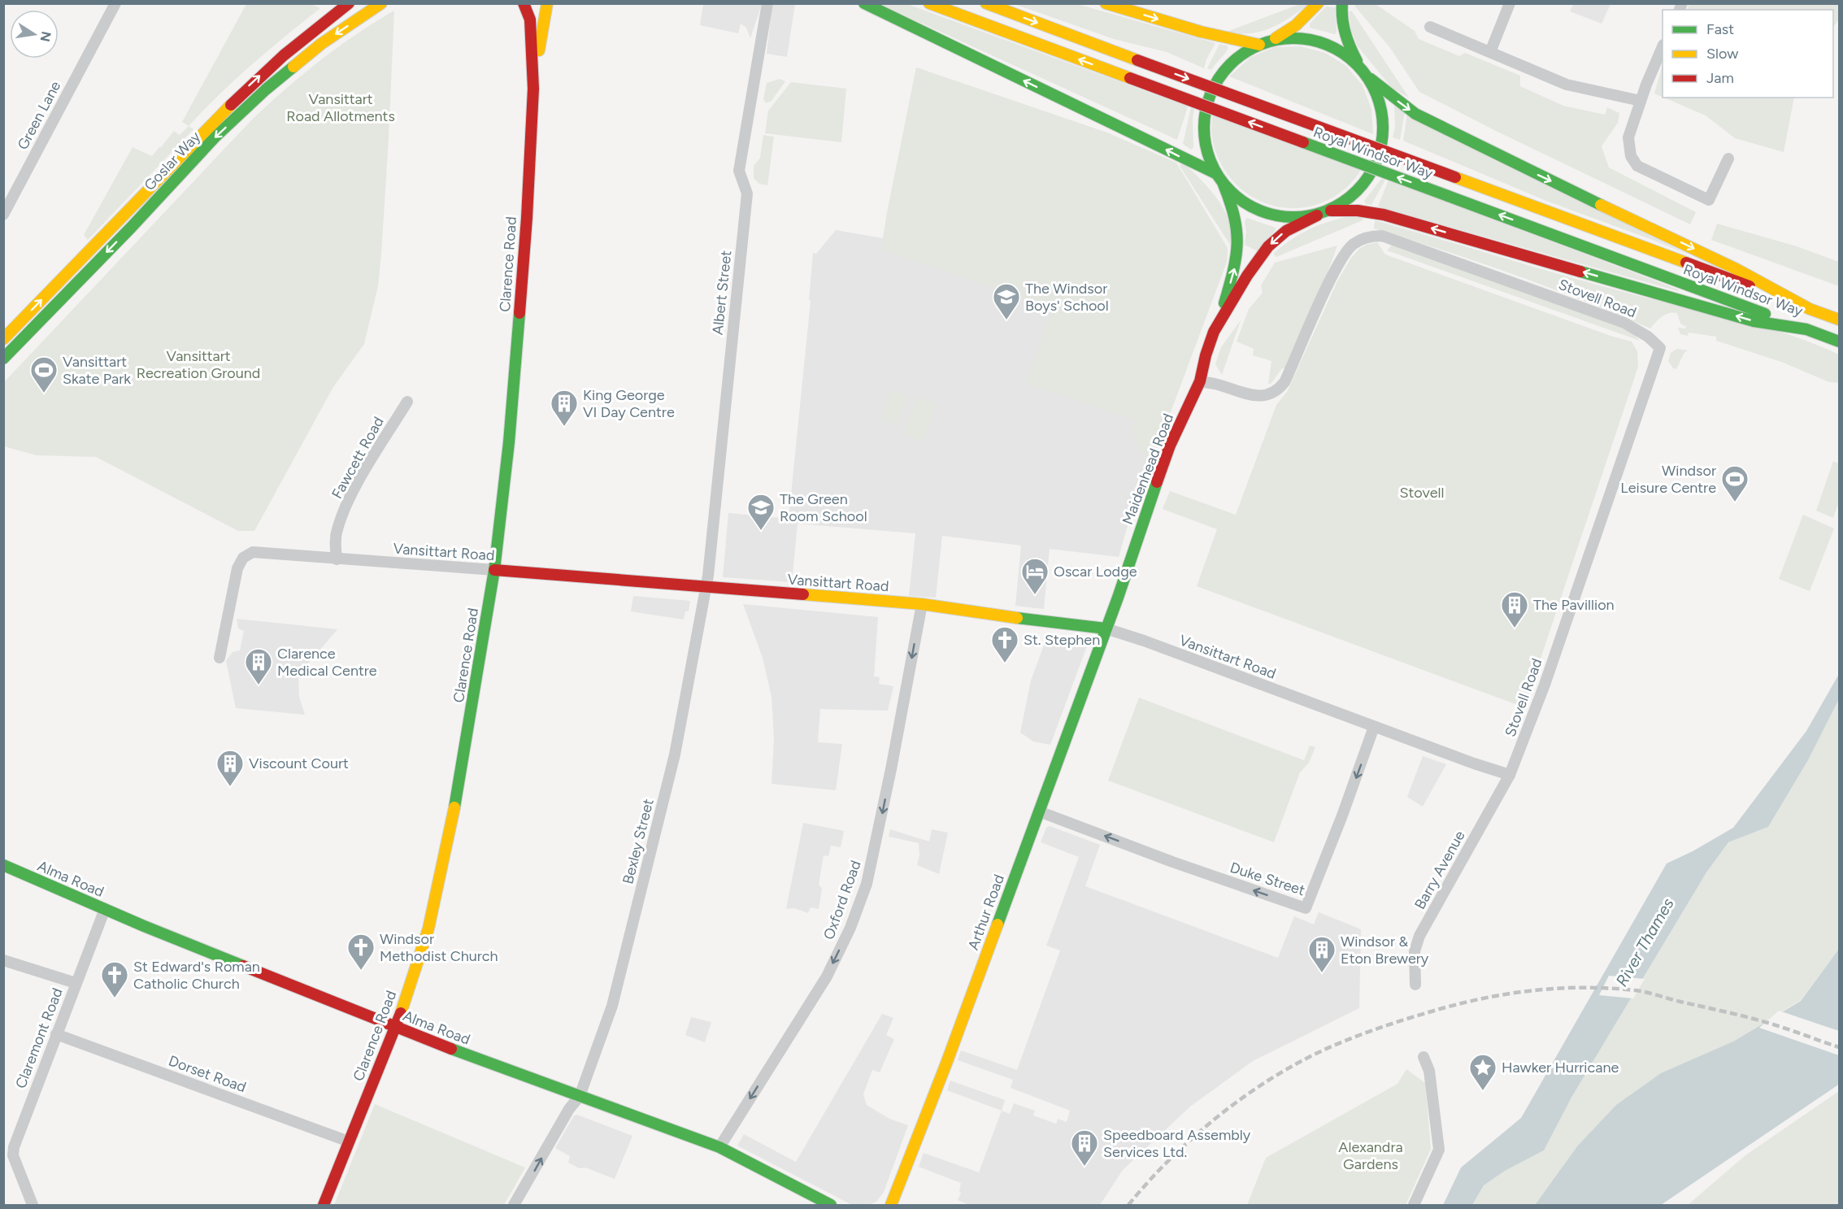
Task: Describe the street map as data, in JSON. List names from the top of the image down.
{
  "streets": {
    "main road": [
      "Royal Windsor Way",
      "Goslar Way",
      "Clarence Road",
      "Maidenhead Road",
      "Vansittart Road",
      "Alma Road",
      "Arthur Road"
    ],
    "street": [
      "Green Lane",
      "Albert Street",
      "Stovell Road",
      "Fawcett Road",
      "Bexley Street",
      "Barry Avenue",
      "Duke Street",
      "Oxford Road",
      "Claremont Road",
      "Dorset Road"
    ]
  },
  "crossings": [
    ["Clarence Road", "Vansittart Road"],
    ["Clarence Road", "Alma Road"],
    ["Clarence Road", "Dorset Road"],
    ["Albert Street", "Vansittart Road"],
    ["Albert Street", "Bexley Street"],
    ["Stovell Road", "Maidenhead Road"],
    ["Stovell Road", "Vansittart Road"],
    ["Stovell Road", "Barry Avenue"],
    ["Fawcett Road", "Vansittart Road"],
    ["Maidenhead Road", "Vansittart Road"],
    ["Maidenhead Road", "Arthur Road"],
    ["Vansittart Road", "Bexley Street"],
    ["Vansittart Road", "Barry Avenue"],
    ["Vansittart Road", "Duke Street"],
    ["Vansittart Road", "Oxford Road"],
    ["Vansittart Road", "Arthur Road"],
    ["Bexley Street", "Alma Road"],
    ["Alma Road", "Oxford Road"],
    ["Alma Road", "Claremont Road"],
    ["Duke Street", "Arthur Road"],
    ["Claremont Road", "Dorset Road"]
  ],
  "one_way": ["Oxford Road"],
  "water": ["River Thames"],
  "parks": [
    "Vansittart Road Allotments",
    "Vansittart Recreation Ground",
    "Stovell",
    "Alexandra Gardens"
  ],
  "places": {
    "school or university": ["The Windsor Boys' School", "The Green Room School"],
    "sports": ["Vansittart Skate Park", "Windsor Leisure Centre"],
    "building": [
      "King George VI Day Centre",
      "The Pavillion",
      "Clarence Medical Centre",
      "Viscount Court",
      "Windsor & Eton Brewery",
      "Speedboard Assembly Services Ltd."
    ],
    "hotel": ["Oscar Lodge"],
    "church": ["St. Stephen", "Windsor Methodist Church", "St Edward's Roman Catholic Church"],
    "place": ["Hawker Hurricane"]
  },
  "legend": ["Fast", "Slow", "Jam"],
  "north": "right"
}
